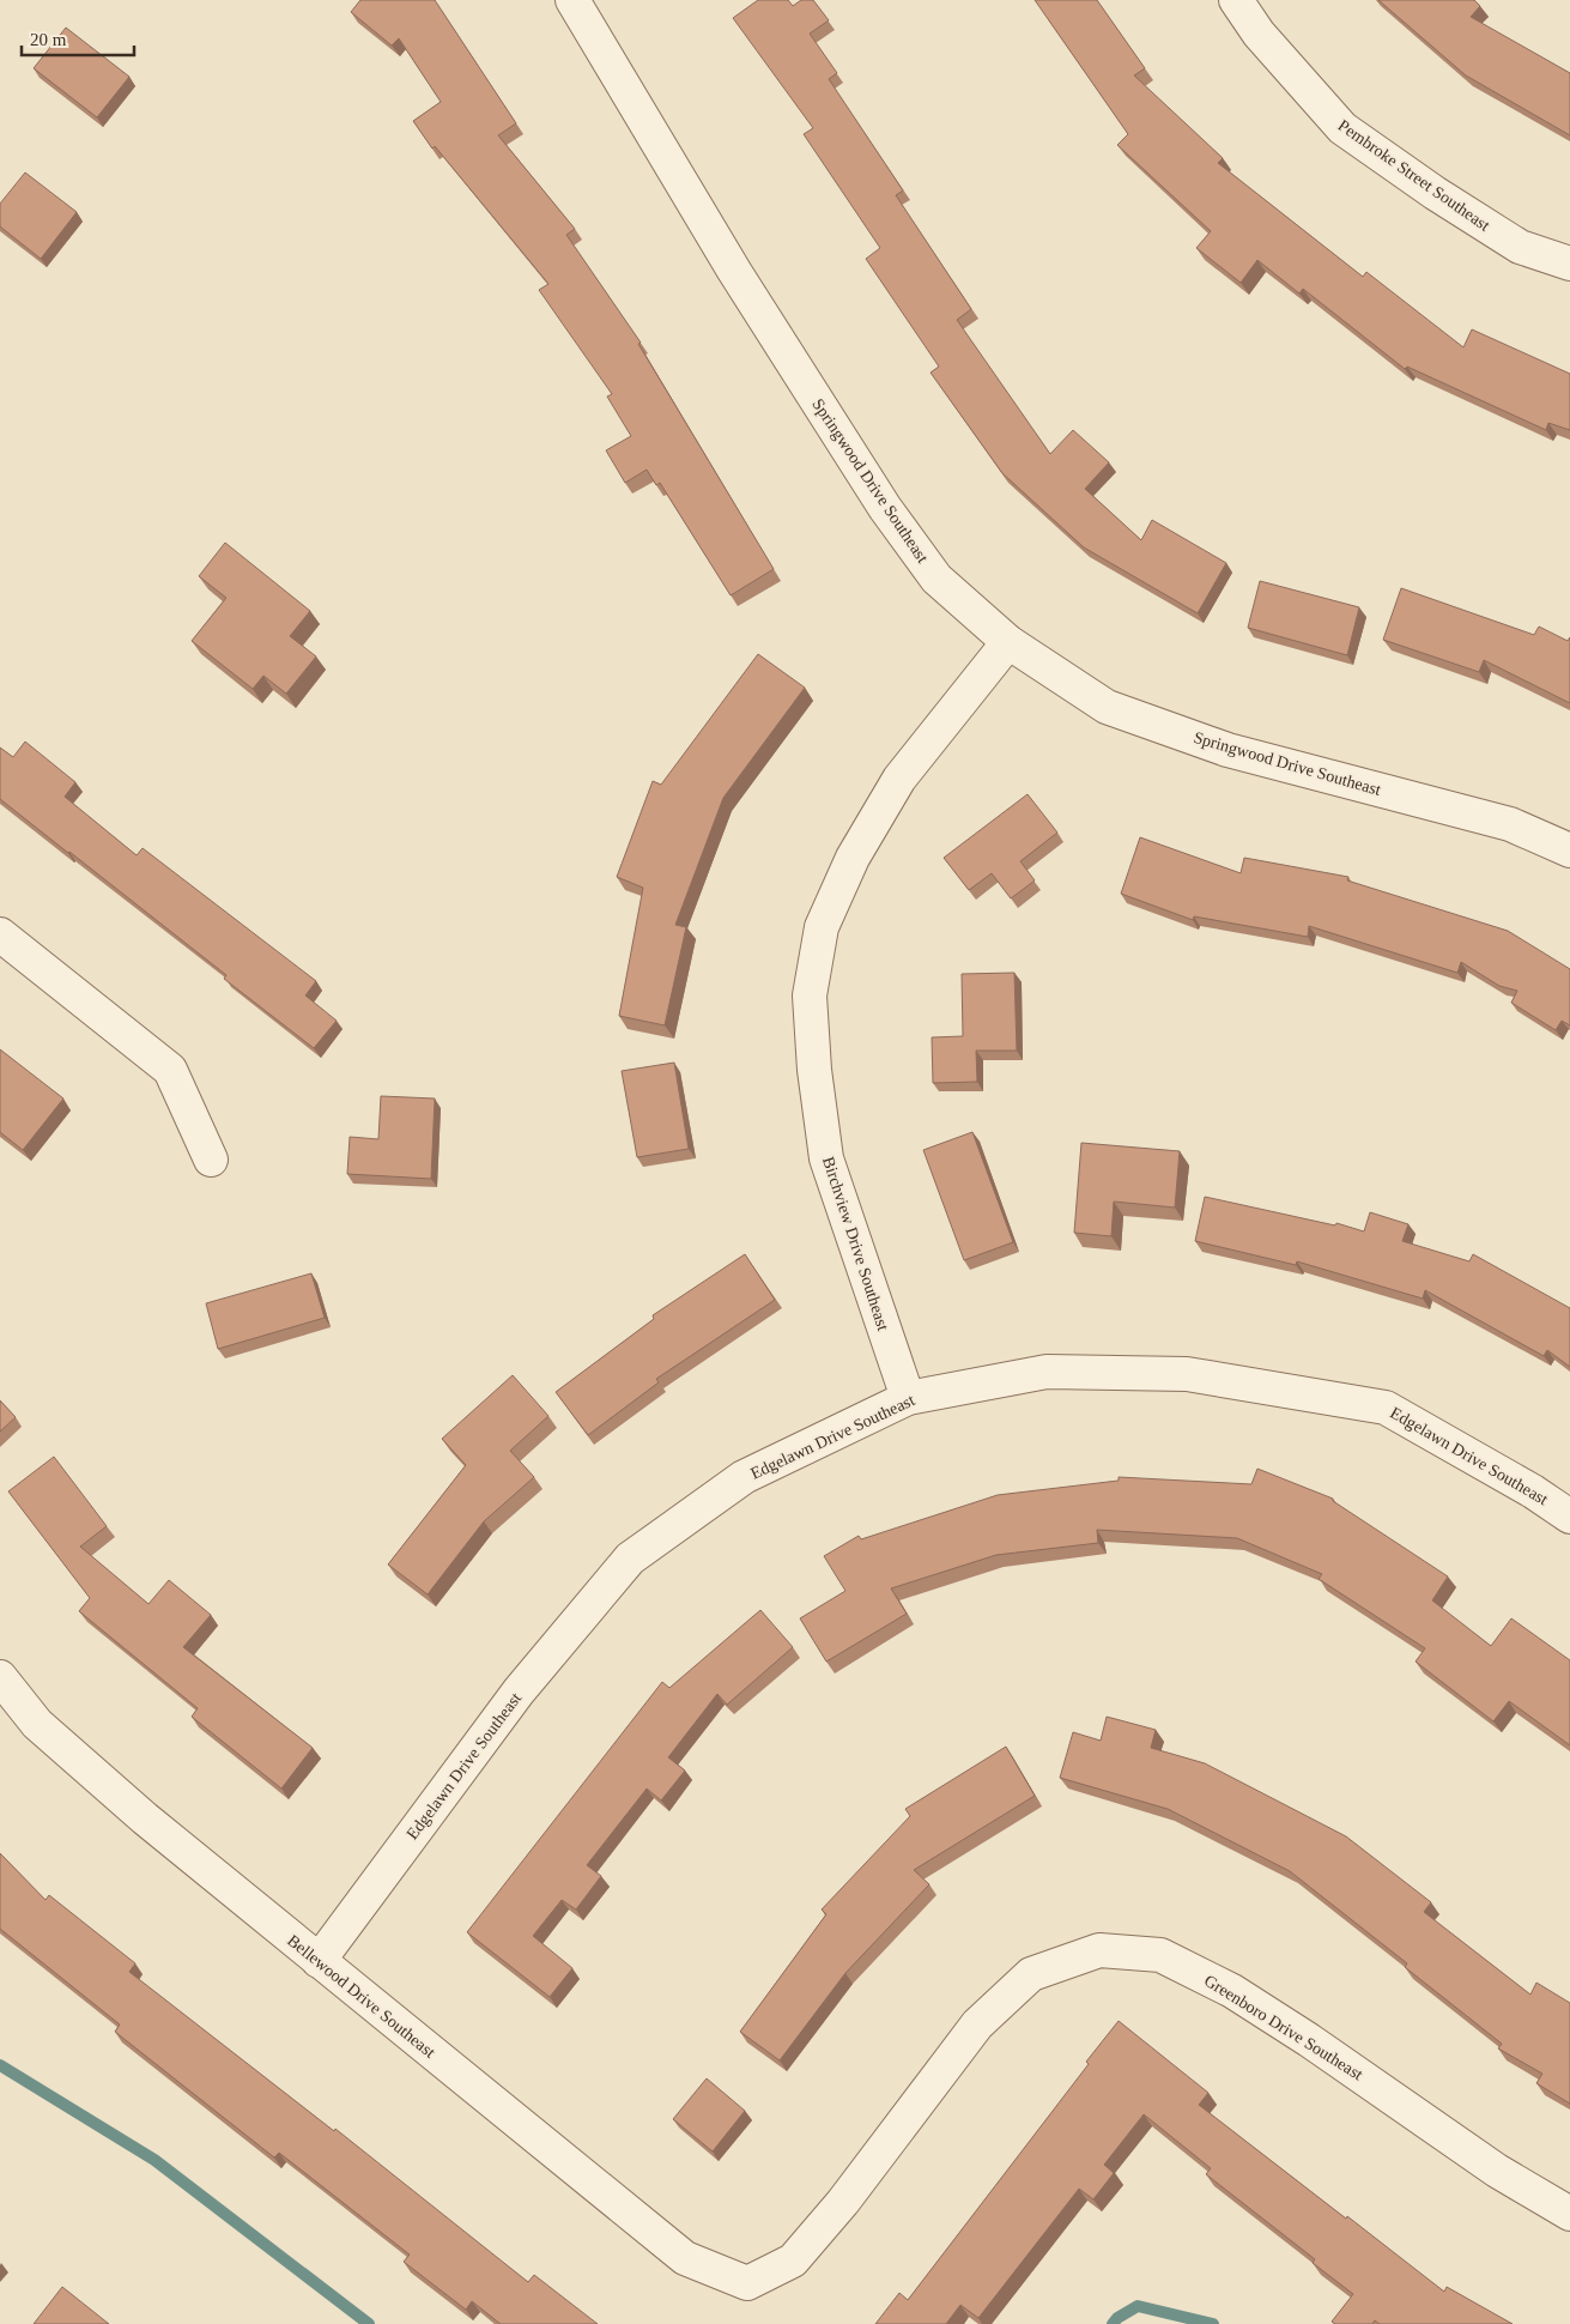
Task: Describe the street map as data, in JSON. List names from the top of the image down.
{
  "streets": {
    "street": [
      "Pembroke Street Southeast",
      "Springwood Drive Southeast",
      "Birchview Drive Southeast",
      "Edgelawn Drive Southeast",
      "Bellewood Drive Southeast",
      "Greenboro Drive Southeast"
    ]
  },
  "crossings": [
    ["Springwood Drive Southeast", "Birchview Drive Southeast"],
    ["Birchview Drive Southeast", "Edgelawn Drive Southeast"],
    ["Edgelawn Drive Southeast", "Bellewood Drive Southeast"],
    ["Bellewood Drive Southeast", "Greenboro Drive Southeast"]
  ],
  "scale_bar": "20 m"
}
